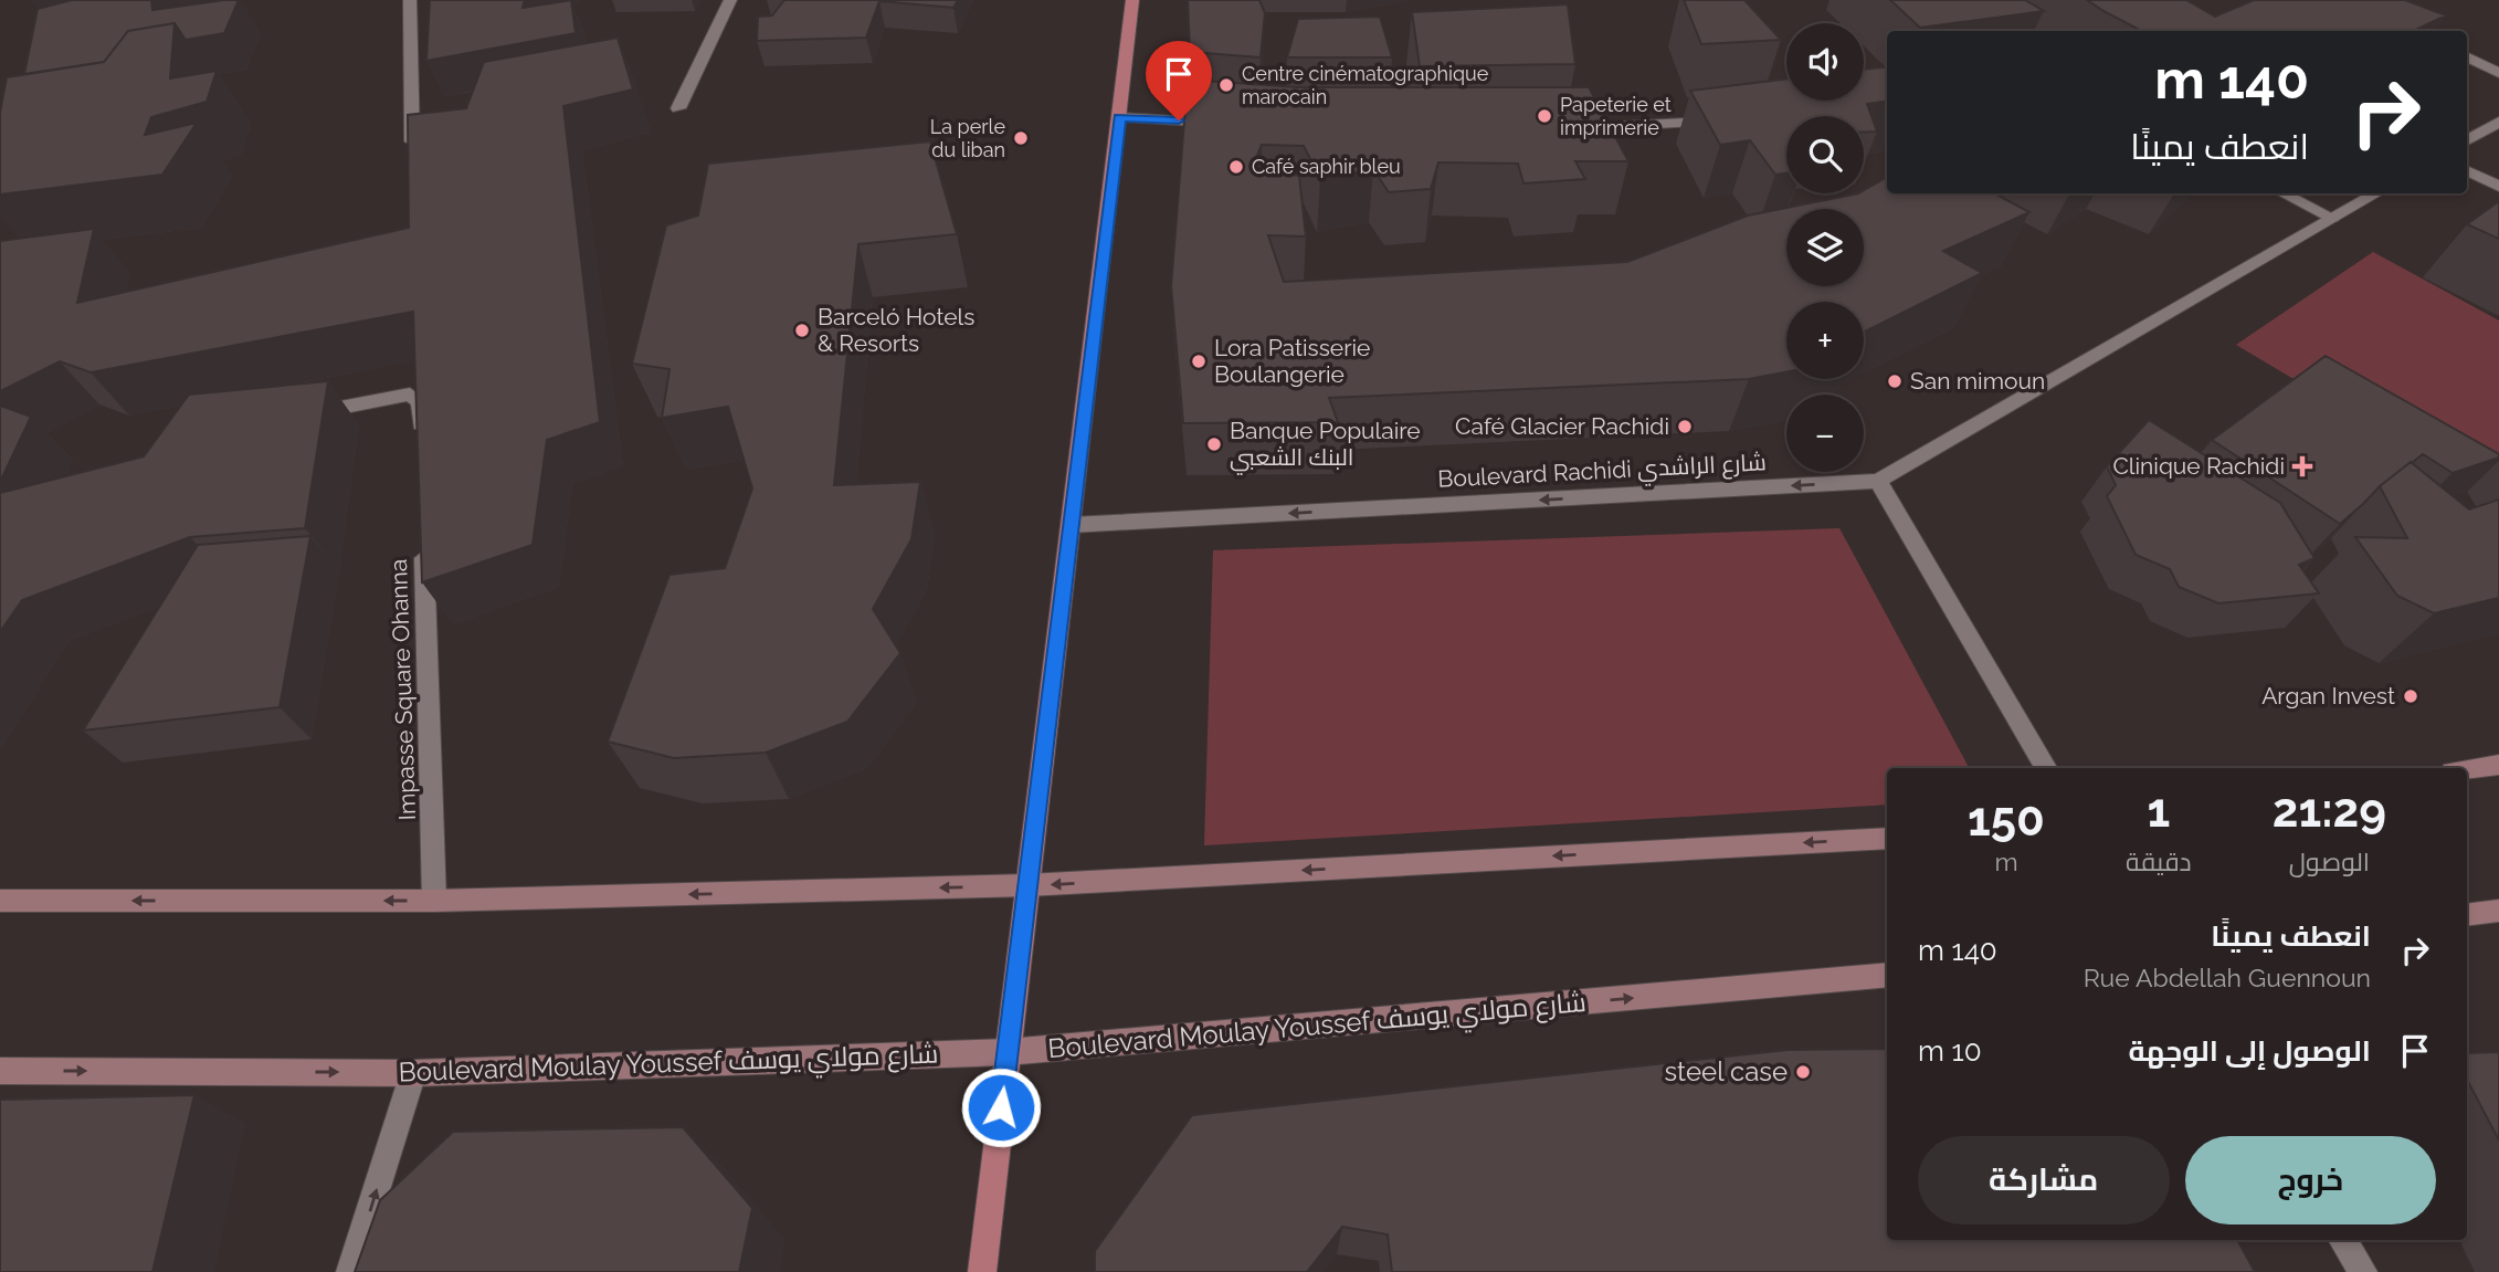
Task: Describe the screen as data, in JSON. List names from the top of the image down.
{
  "streets": {
    "main road": ["Boulevard Moulay Youssef شارع مولاي يوسف"],
    "street": ["Boulevard Rachidi شارع الراشدي", "Impasse Square Ohanna"]
  },
  "one_way": ["Boulevard Rachidi شارع الراشدي"],
  "places": {
    "other": [
      "Centre cinématographique marocain",
      "Papeterie et imprimerie",
      "La perle du liban",
      "Café saphir bleu",
      "Barceló Hotels & Resorts",
      "Lora Patisserie Boulangerie",
      "San mimoun",
      "Café Glacier Rachidi",
      "Banque Populaire البنك الشعبي",
      "Argan Invest",
      "steel case"
    ],
    "health": ["Clinique Rachidi"]
  },
  "page": {
    "map_buttons": ["+", "−"],
    "turn": ["140 m", "انعطف يمينًا"],
    "eta": [
      "21:29",
      "الوصول",
      "1",
      "دقيقة",
      "150",
      "m"
    ],
    "list": [
      {
        "name": "انعطف يمينًا",
        "note": "Rue Abdellah Guennoun",
        "value": "140 m"
      },
      {
        "name": "الوصول إلى الوجهة",
        "value": "10 m"
      }
    ],
    "buttons": ["خروج", "مشاركة"]
  }
}
